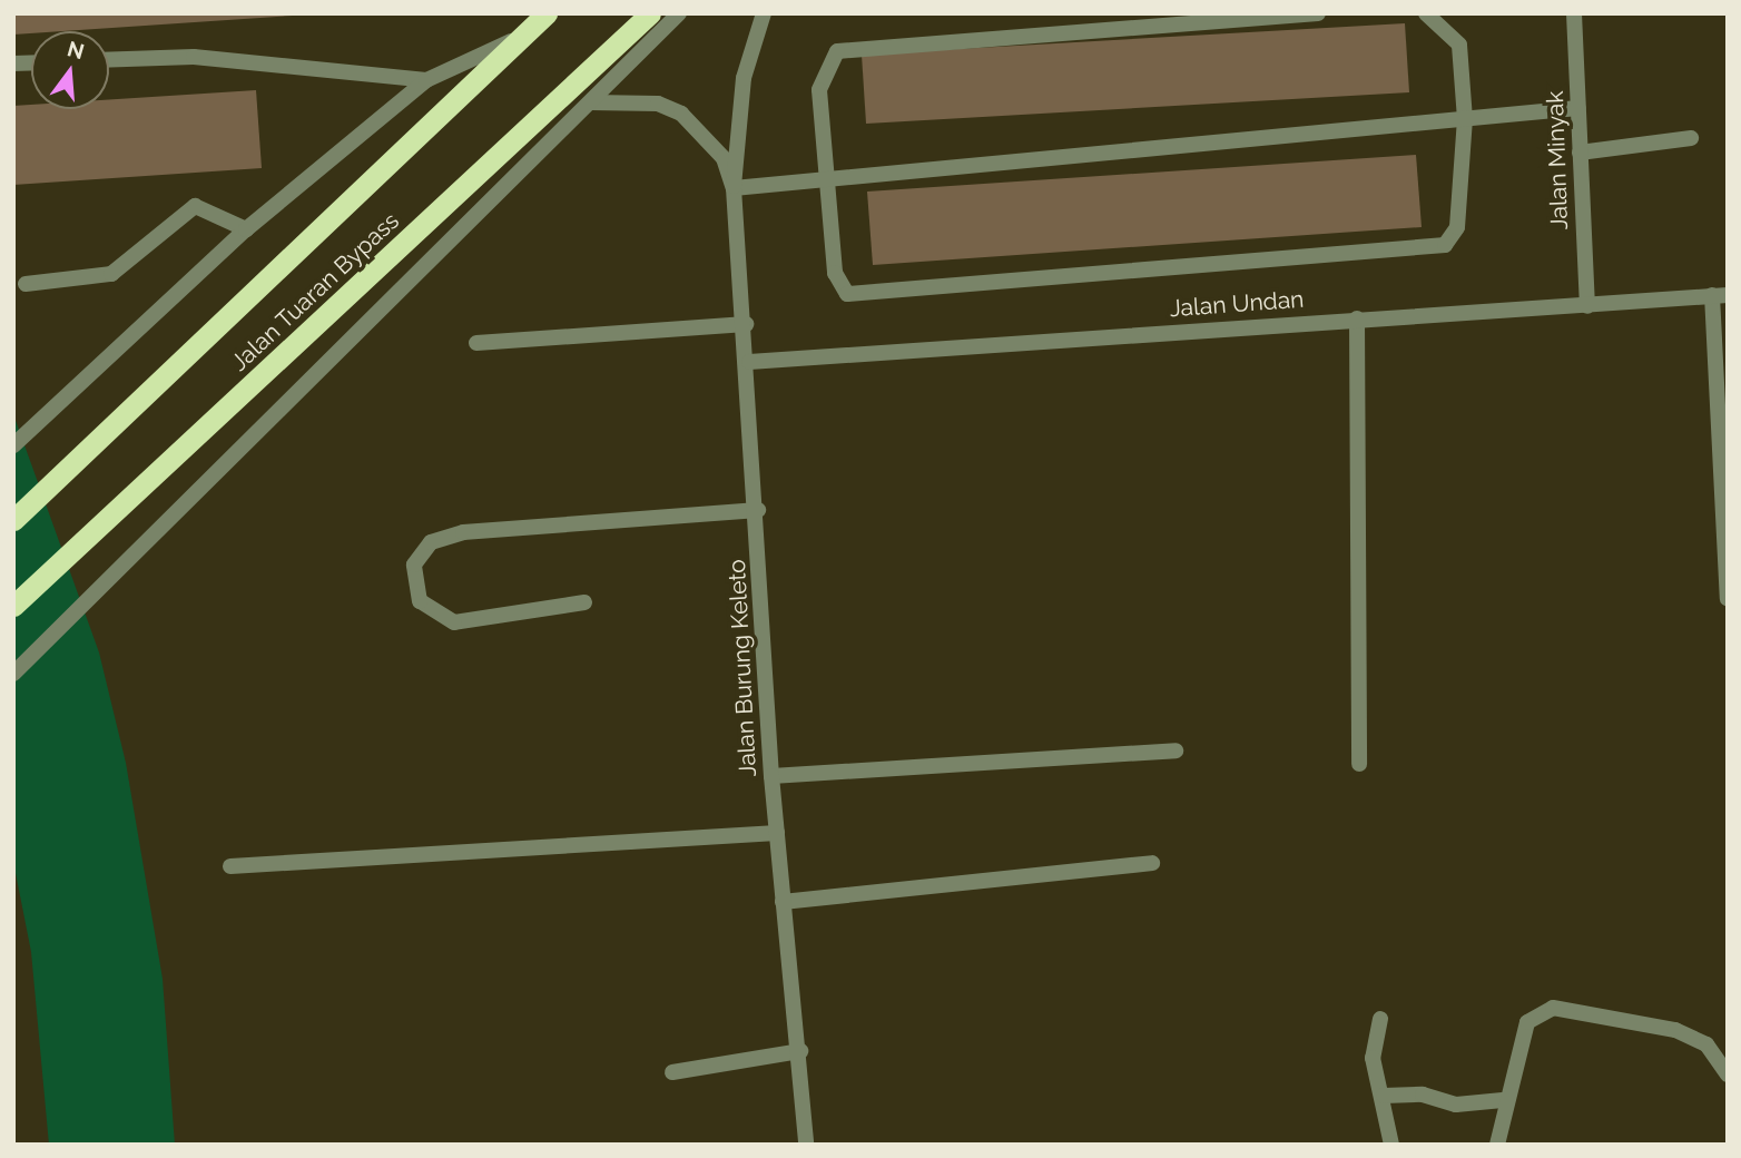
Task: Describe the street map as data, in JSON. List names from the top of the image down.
{
  "streets": {
    "highway": ["Jalan Tuaran Bypass"],
    "street": ["Jalan Minyak", "Jalan Undan", "Jalan Burung Keleto"]
  },
  "crossings": [
    ["Jalan Minyak", "Jalan Undan"],
    ["Jalan Undan", "Jalan Burung Keleto"]
  ],
  "north": "top"
}
